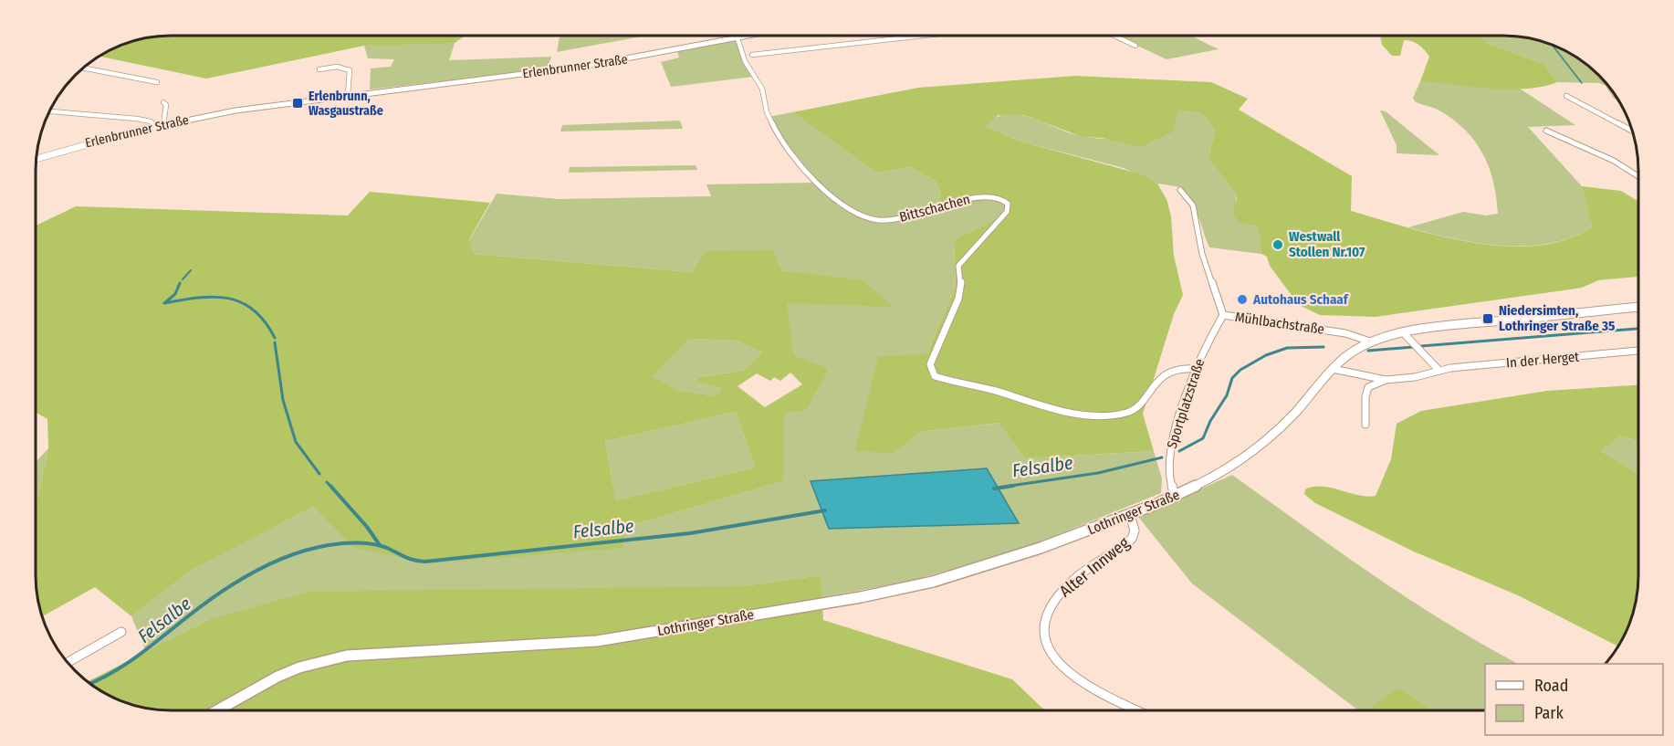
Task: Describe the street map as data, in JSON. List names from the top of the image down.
{
  "streets": {
    "main road": ["Erlenbrunner Straße", "Lothringer Straße"],
    "street": [
      "Bittschachen",
      "Mühlbachstraße",
      "In der Herget",
      "Sportplatzstraße",
      "Alter Innweg"
    ]
  },
  "crossings": [
    ["Erlenbrunner Straße", "Bittschachen"],
    ["Bittschachen", "Sportplatzstraße"],
    ["Mühlbachstraße", "Sportplatzstraße"],
    ["Mühlbachstraße", "Lothringer Straße"],
    ["In der Herget", "Lothringer Straße"],
    ["Sportplatzstraße", "Lothringer Straße"],
    ["Lothringer Straße", "Alter Innweg"]
  ],
  "water": ["Felsalbe"],
  "places": {
    "transit": ["Erlenbrunn, Wasgaustraße", "Niedersimten, Lothringer Straße 35"],
    "other": ["Westwall Stollen Nr.107", "Autohaus Schaaf"]
  },
  "legend": ["Road", "Park"]
}
